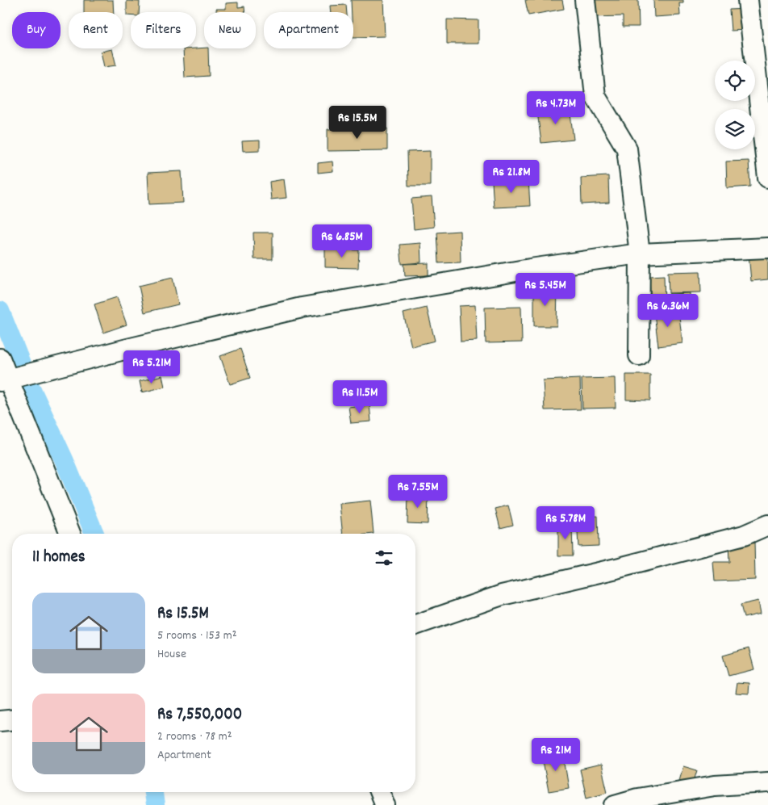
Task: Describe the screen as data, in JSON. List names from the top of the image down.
{
  "page": {
    "chip": [
      "Buy",
      "Rent",
      "Filters",
      "New",
      "Apartment"
    ],
    "price": [
      "Rs 4.73M",
      "Rs 15.5M",
      "Rs 21.8M",
      "Rs 6.85M",
      "Rs 5.45M",
      "Rs 6.36M",
      "Rs 5.21M",
      "Rs 11.5M",
      "Rs 7.55M",
      "Rs 5.78M",
      "Rs 21M"
    ],
    "heading": "11 homes",
    "list": [
      {
        "name": "Rs 15.5M",
        "note": "5 rooms · 153 m² · House"
      },
      {
        "name": "Rs 7,550,000",
        "note": "2 rooms · 78 m² · Apartment"
      }
    ]
  }
}
